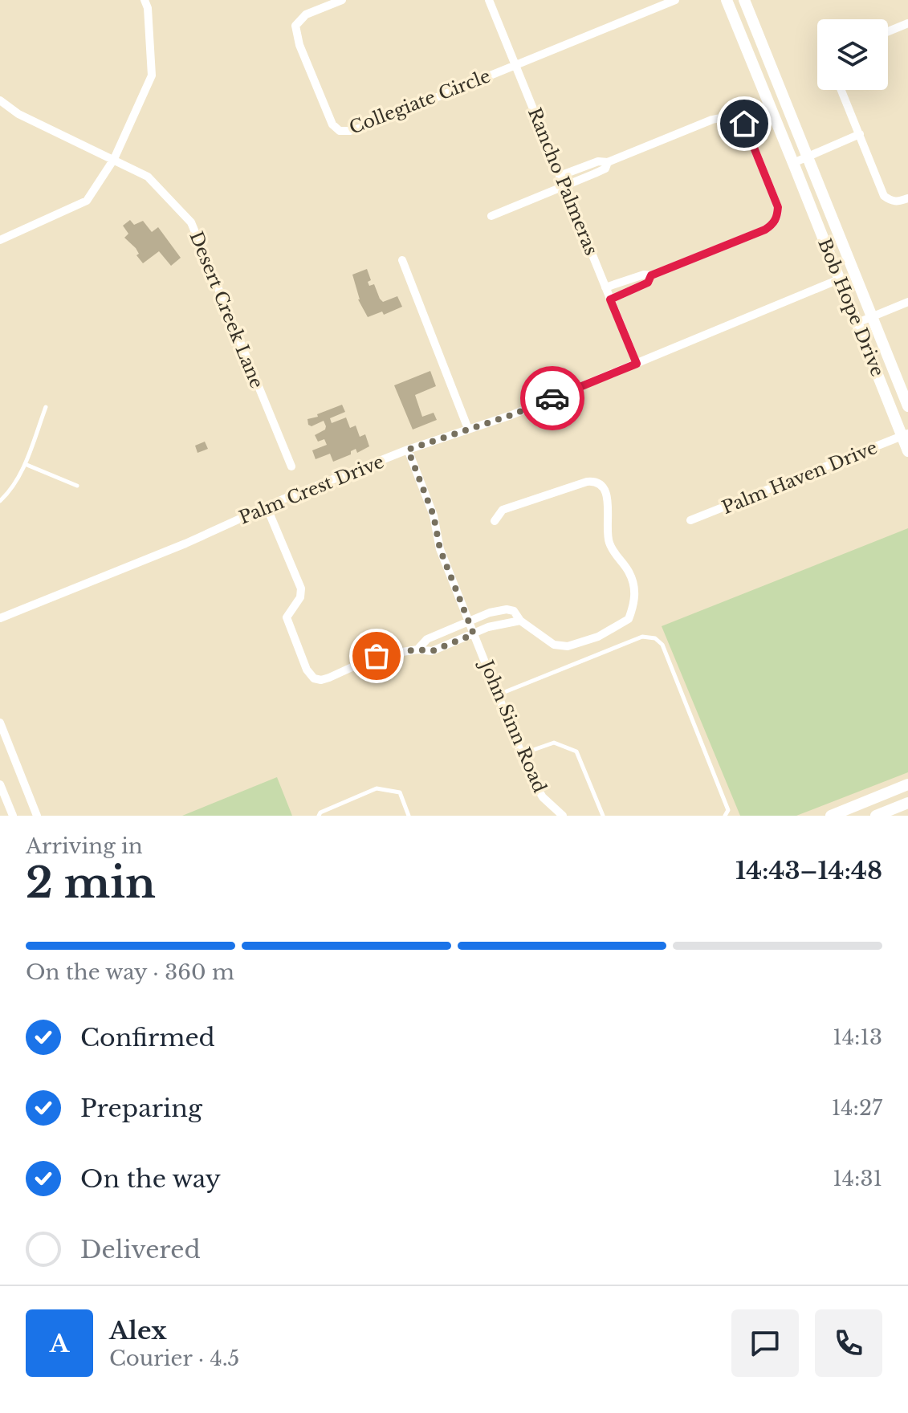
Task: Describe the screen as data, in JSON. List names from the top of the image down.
{
  "streets": {
    "main road": ["Bob Hope Drive"],
    "street": [
      "Collegiate Circle",
      "Rancho Palmeras",
      "Desert Creek Lane",
      "Palm Haven Drive",
      "Palm Crest Drive",
      "John Sinn Road"
    ]
  },
  "crossings": [
    ["Collegiate Circle", "Rancho Palmeras"],
    ["Rancho Palmeras", "Palm Crest Drive"],
    ["Bob Hope Drive", "Palm Haven Drive"],
    ["Bob Hope Drive", "Palm Crest Drive"],
    ["Palm Crest Drive", "John Sinn Road"]
  ],
  "page": {
    "heading": ["2 min", "Arriving in", "14:43–14:48"],
    "panel": ["Alex", "Courier · 4.5"],
    "bar": "On the way · 360 m",
    "list": [
      ["Confirmed", "14:13"],
      ["Preparing", "14:27"],
      ["On the way", "14:31"],
      "Delivered"
    ],
    "round": "A"
  }
}
